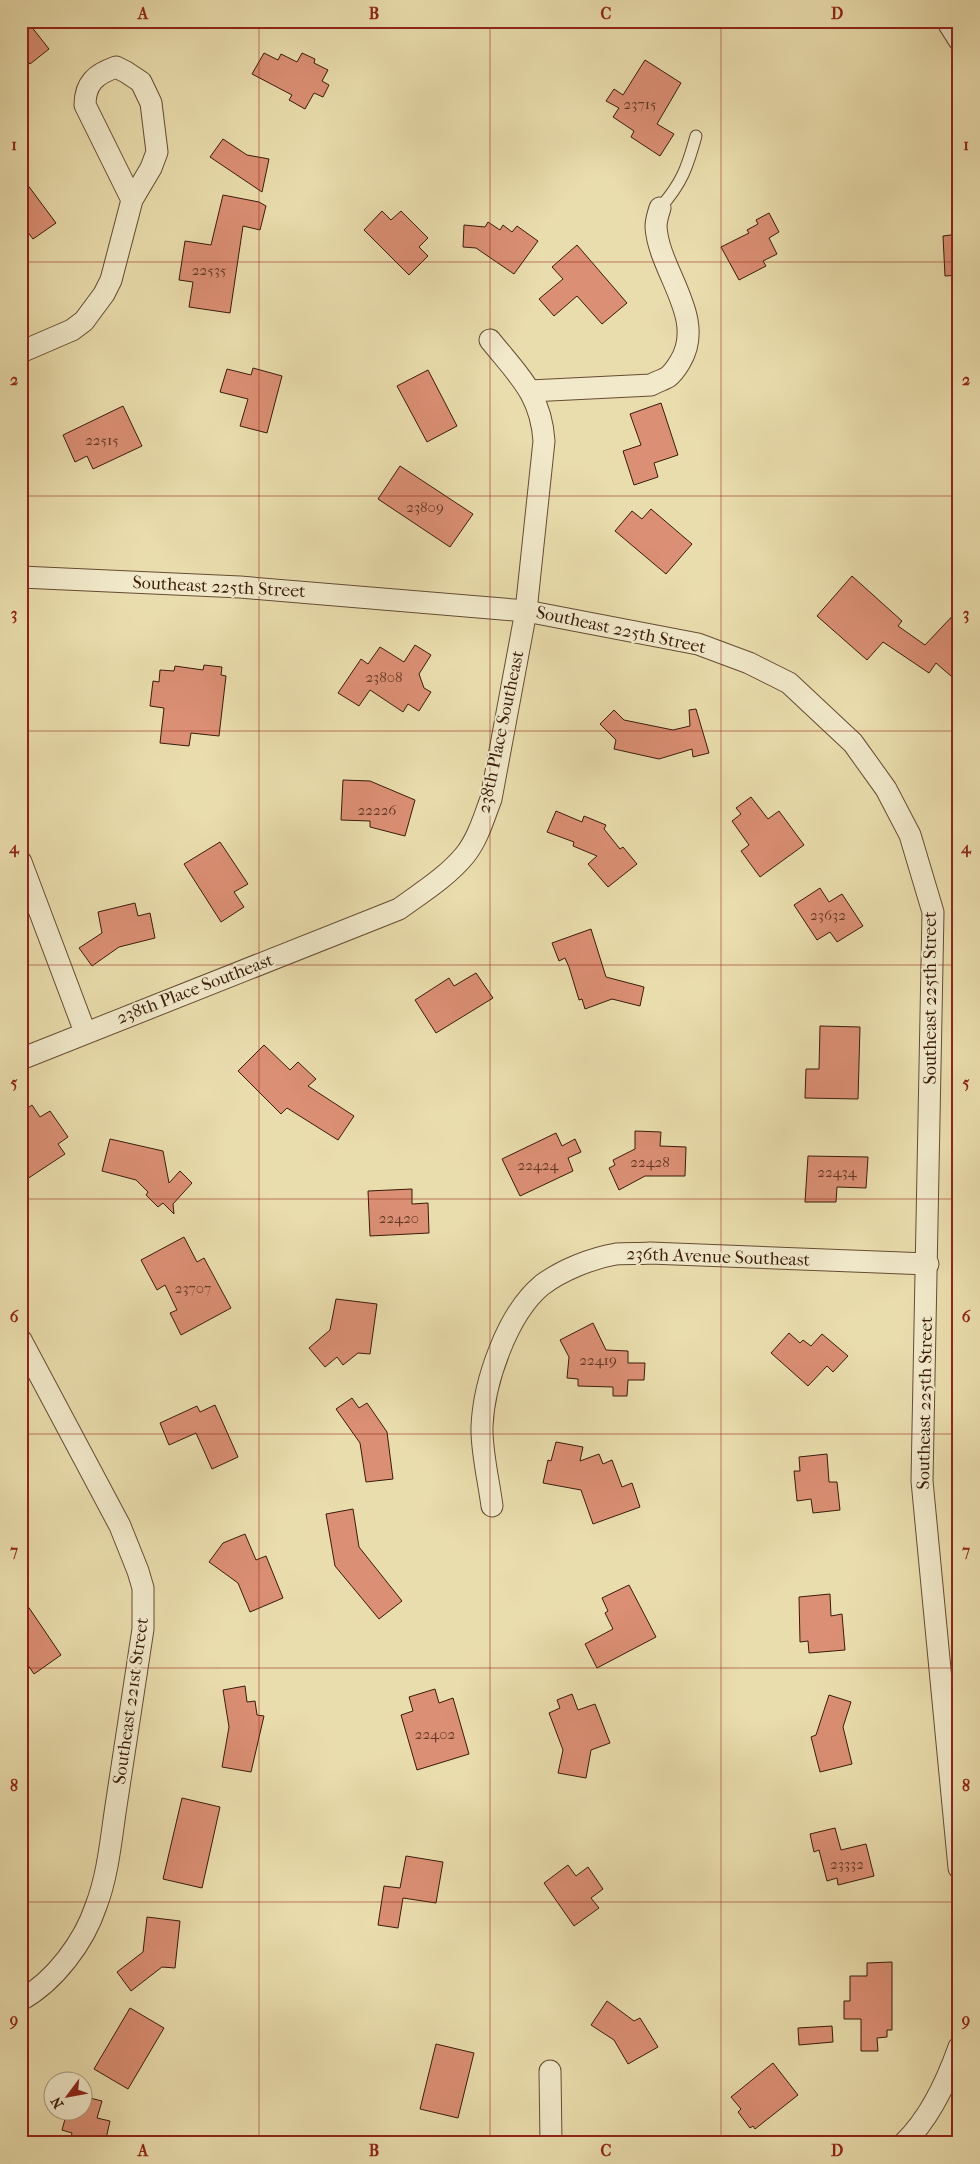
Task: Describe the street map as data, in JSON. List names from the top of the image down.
{
  "streets": {
    "street": [
      "Southeast 225th Street",
      "238th Place Southeast",
      "236th Avenue Southeast",
      "Southeast 221st Street"
    ]
  },
  "crossings": [
    ["Southeast 225th Street", "238th Place Southeast"],
    ["Southeast 225th Street", "236th Avenue Southeast"]
  ],
  "house_numbers": [
    "23715",
    "22535",
    "22515",
    "23809",
    "23808",
    "22226",
    "23632",
    "22428",
    "22424",
    "22434",
    "22420",
    "23707",
    "22419",
    "22402",
    "23332"
  ],
  "north": "bottom left",
  "grid": {
    "columns": [
      "A",
      "B",
      "C",
      "D"
    ],
    "rows": [
      "1",
      "2",
      "3",
      "4",
      "5",
      "6",
      "7",
      "8",
      "9"
    ]
  }
}
